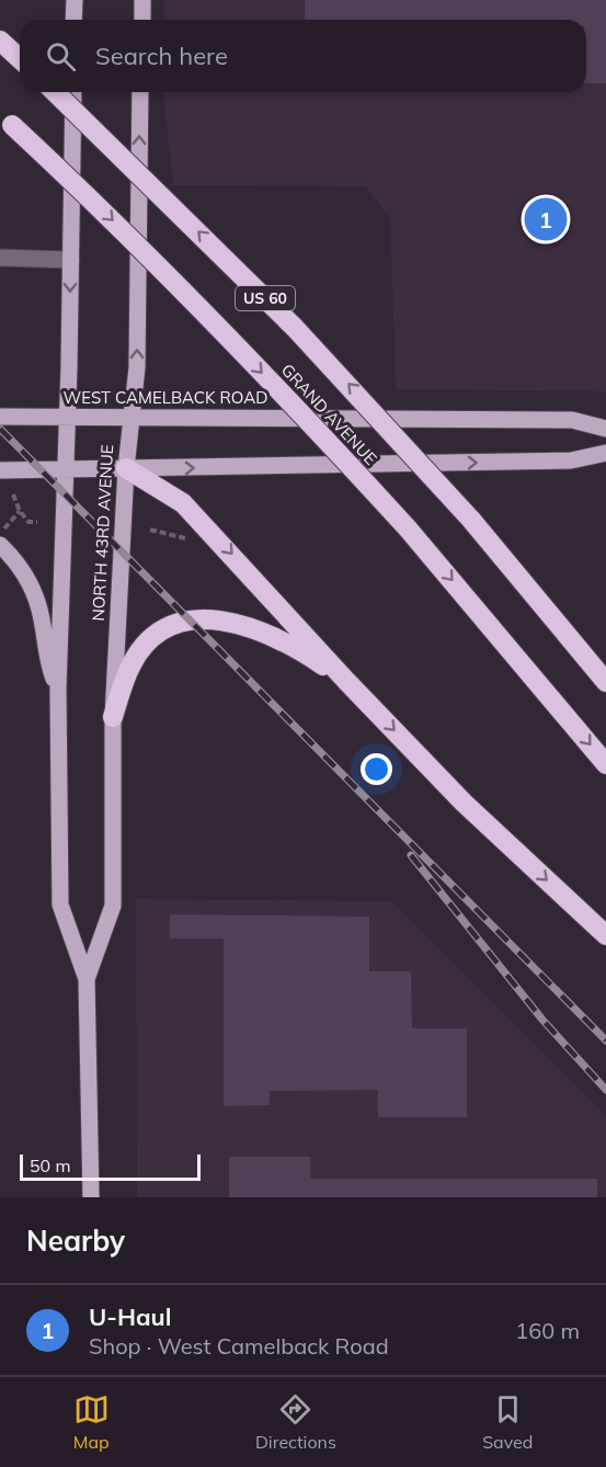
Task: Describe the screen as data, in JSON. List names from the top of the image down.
{
  "streets": {
    "highway": ["US 60", "GRAND AVENUE"],
    "main road": ["WEST CAMELBACK ROAD", "NORTH 43RD AVENUE"]
  },
  "crossings": [
    ["WEST CAMELBACK ROAD", "NORTH 43RD AVENUE"]
  ],
  "scale_bar": "50 m",
  "page": {
    "search": "Search here",
    "pins": "1",
    "scale": "50 m",
    "heading": "Nearby",
    "list": [
      {
        "mark": "1",
        "name": "U-Haul",
        "note": "Shop · West Camelback Road",
        "value": "160 m"
      }
    ],
    "nav": ["Map", "Directions", "Saved"]
  }
}
